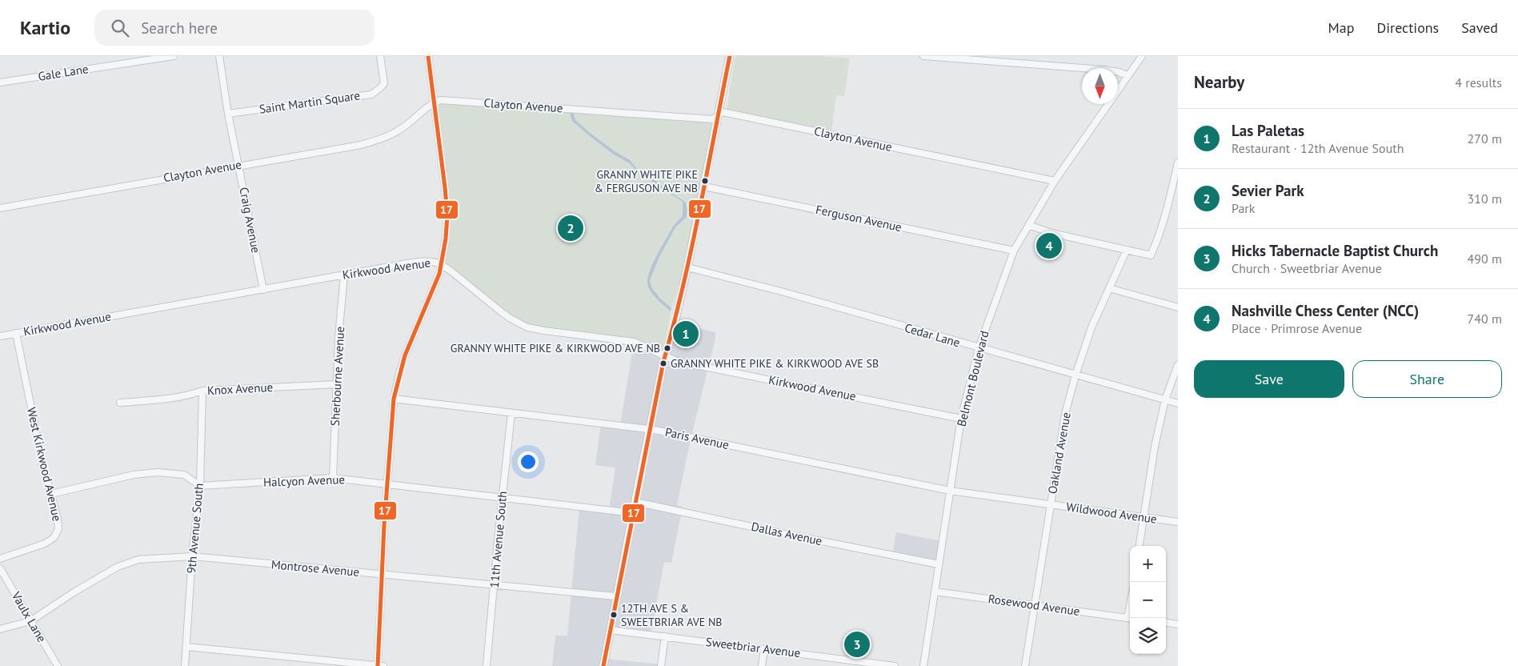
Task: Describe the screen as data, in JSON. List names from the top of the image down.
{
  "streets": {
    "street": [
      "Gale Lane",
      "Saint Martin Square",
      "Clayton Avenue",
      "Ferguson Avenue",
      "Craig Avenue",
      "Kirkwood Avenue",
      "Cedar Lane",
      "Sherbourne Avenue",
      "Belmont Boulevard",
      "Knox Avenue",
      "Paris Avenue",
      "Oakland Avenue",
      "West Kirkwood Avenue",
      "Halcyon Avenue",
      "Wildwood Avenue",
      "9th Avenue South",
      "Dallas Avenue",
      "11th Avenue South",
      "Montrose Avenue",
      "Rosewood Avenue",
      "Vaulx Lane",
      "Sweetbriar Avenue"
    ]
  },
  "crossings": [
    ["Saint Martin Square", "Craig Avenue"],
    ["Clayton Avenue", "Craig Avenue"],
    ["Clayton Avenue", "Belmont Boulevard"],
    ["Ferguson Avenue", "Belmont Boulevard"],
    ["Craig Avenue", "Kirkwood Avenue"],
    ["Kirkwood Avenue", "Sherbourne Avenue"],
    ["Kirkwood Avenue", "Belmont Boulevard"],
    ["Kirkwood Avenue", "West Kirkwood Avenue"],
    ["Cedar Lane", "Belmont Boulevard"],
    ["Cedar Lane", "Oakland Avenue"],
    ["Sherbourne Avenue", "Knox Avenue"],
    ["Sherbourne Avenue", "Halcyon Avenue"],
    ["Belmont Boulevard", "Paris Avenue"],
    ["Belmont Boulevard", "Wildwood Avenue"],
    ["Belmont Boulevard", "Dallas Avenue"],
    ["Belmont Boulevard", "Rosewood Avenue"],
    ["Knox Avenue", "9th Avenue South"],
    ["Paris Avenue", "Wildwood Avenue"],
    ["Paris Avenue", "11th Avenue South"],
    ["Oakland Avenue", "Wildwood Avenue"],
    ["Oakland Avenue", "Rosewood Avenue"],
    ["Halcyon Avenue", "9th Avenue South"],
    ["Halcyon Avenue", "11th Avenue South"],
    ["9th Avenue South", "Montrose Avenue"],
    ["11th Avenue South", "Montrose Avenue"],
    ["Montrose Avenue", "Vaulx Lane"]
  ],
  "places": [
    "GRANNY WHITE PIKE & FERGUSON AVE NB",
    "GRANNY WHITE PIKE & KIRKWOOD AVE NB",
    "GRANNY WHITE PIKE & KIRKWOOD AVE SB",
    "12TH AVE S & SWEETBRIAR AVE NB"
  ],
  "lines": ["transit line 17"],
  "north": "bottom",
  "page": {
    "header": "Kartio",
    "search": "Search here",
    "nav": ["Map", "Directions", "Saved"],
    "heading": ["Nearby", "4 results"],
    "list": [
      {
        "mark": "1",
        "name": "Las Paletas",
        "note": "Restaurant · 12th Avenue South",
        "value": "270 m"
      },
      {
        "mark": "2",
        "name": "Sevier Park",
        "note": "Park",
        "value": "310 m"
      },
      {
        "mark": "3",
        "name": "Hicks Tabernacle Baptist Church",
        "note": "Church · Sweetbriar Avenue",
        "value": "490 m"
      },
      {
        "mark": "4",
        "name": "Nashville Chess Center (NCC)",
        "note": "Place · Primrose Avenue",
        "value": "740 m"
      }
    ],
    "pins": [
      "2",
      "4",
      "1",
      "3"
    ],
    "buttons": ["Save", "Share"],
    "map_buttons": ["+", "−"]
  }
}
